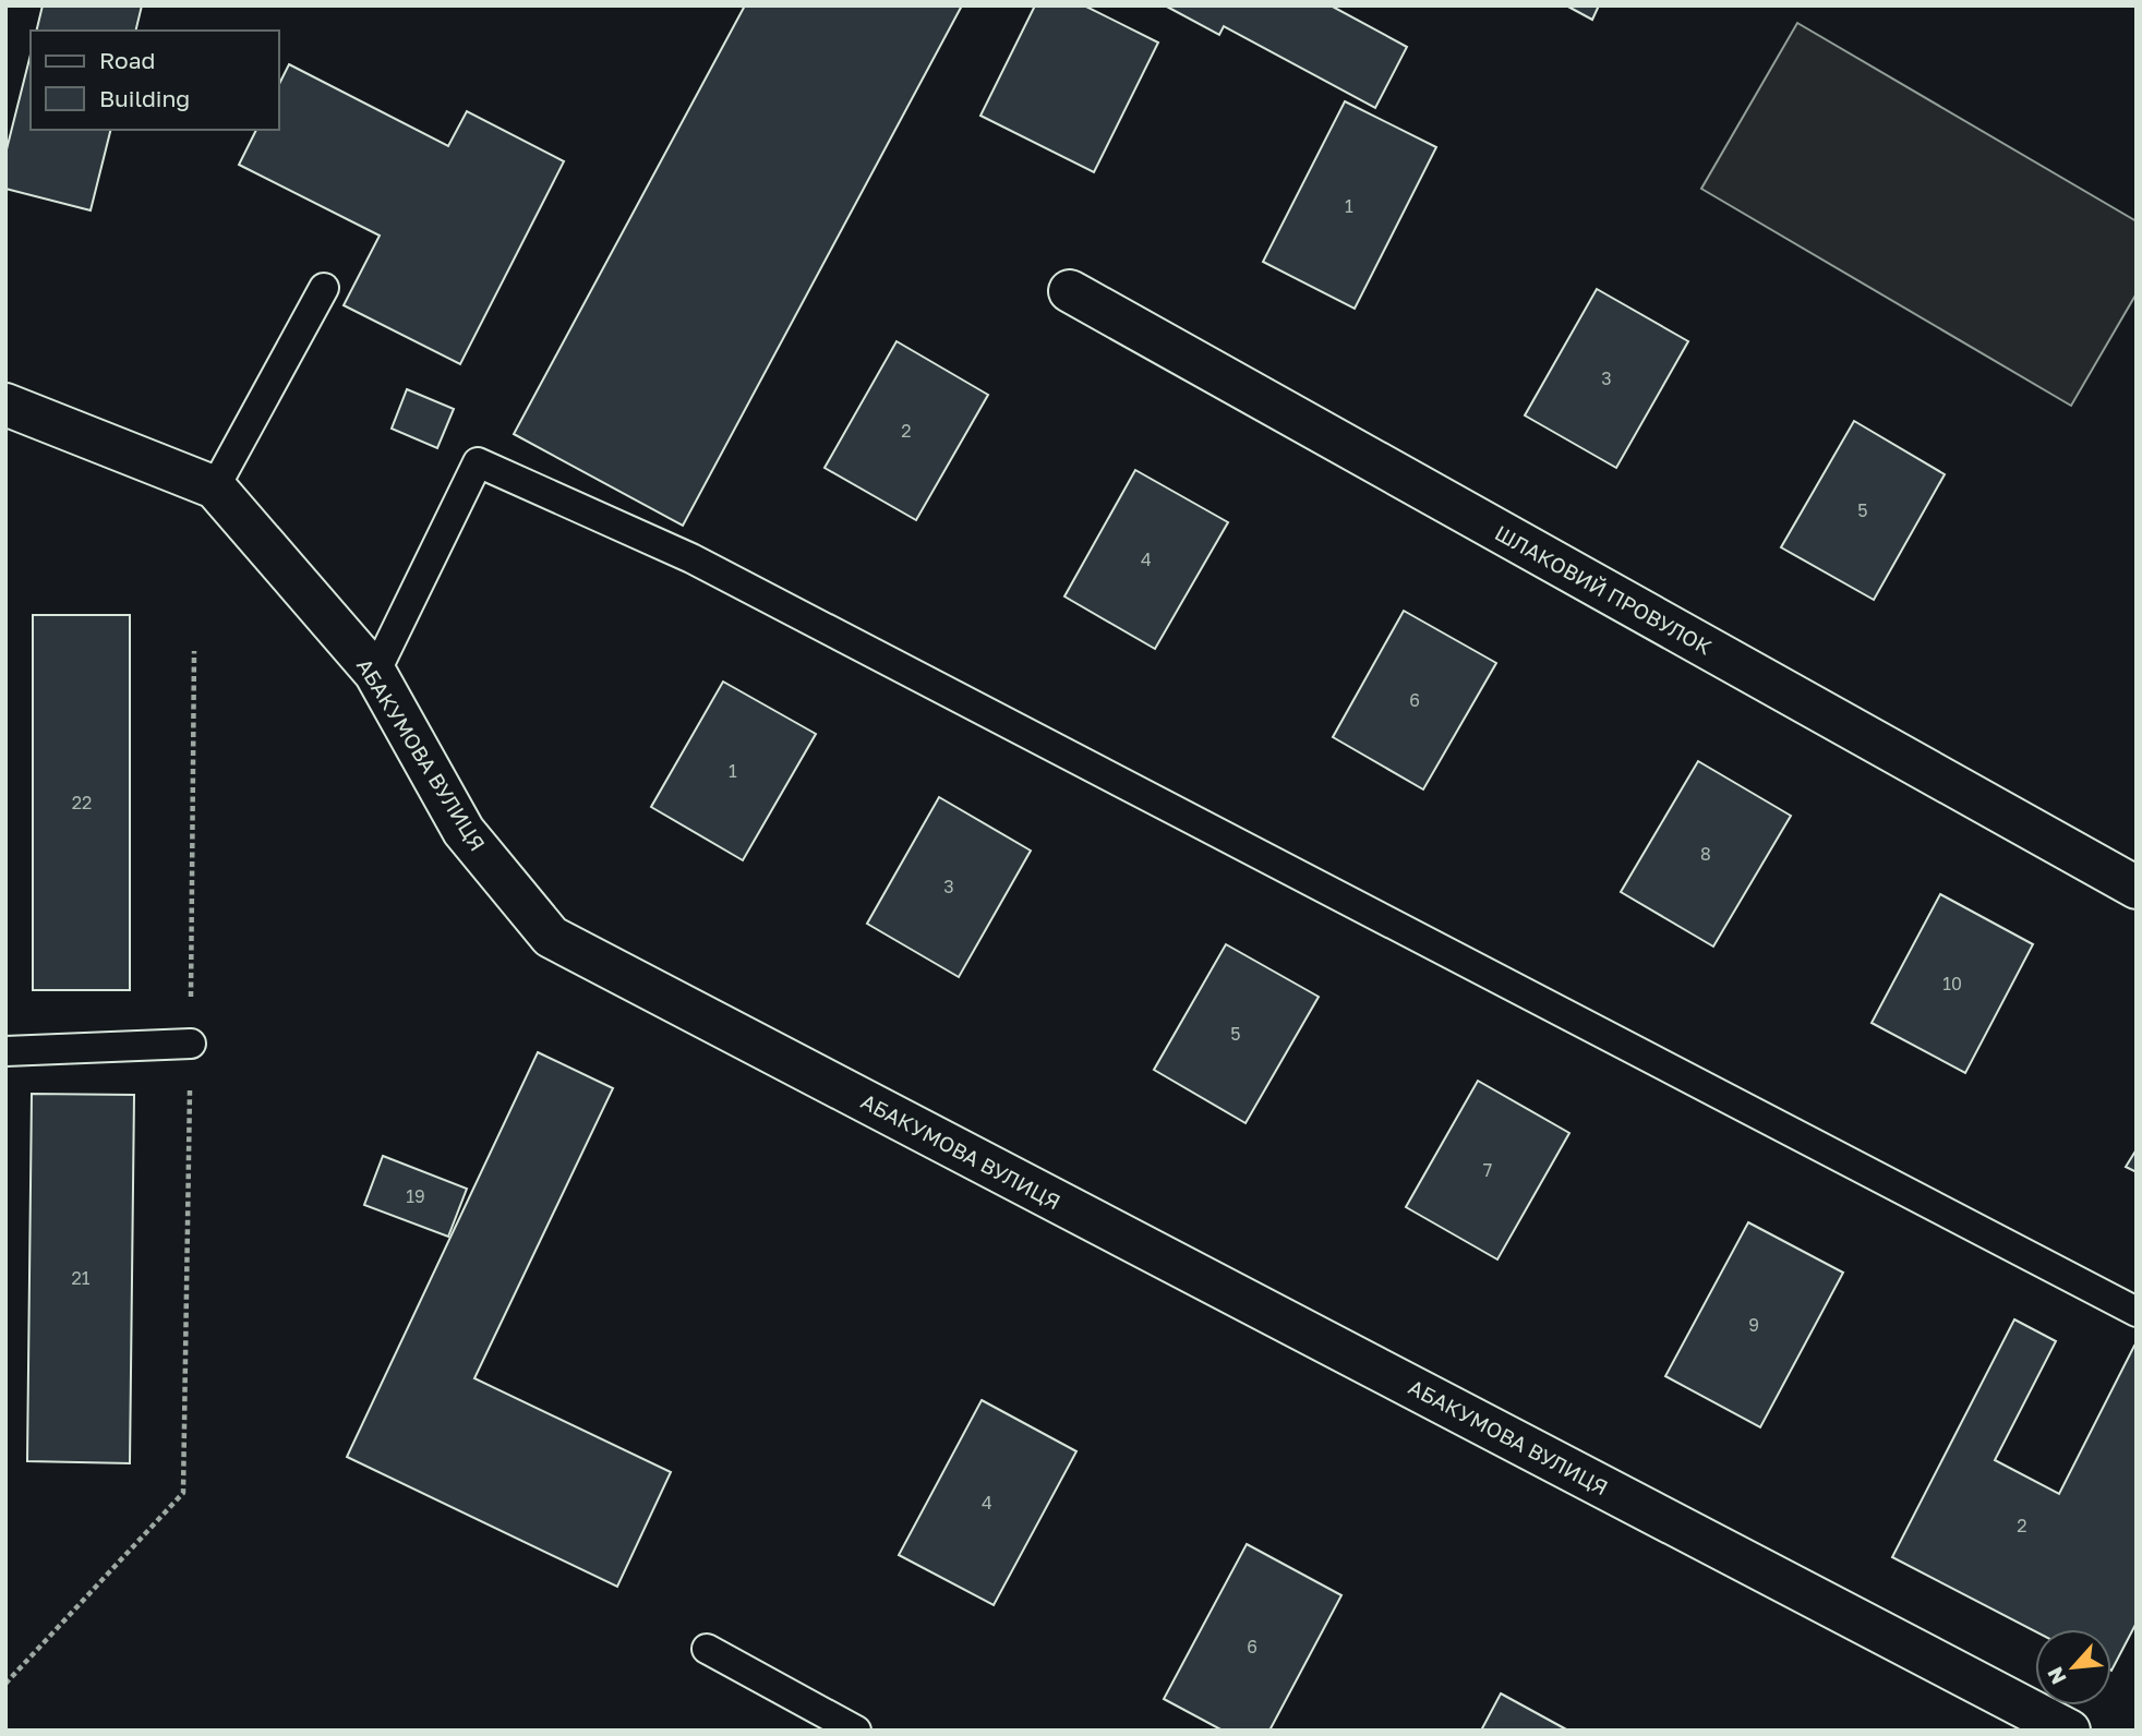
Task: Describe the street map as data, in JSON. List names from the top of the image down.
{
  "streets": {
    "street": ["ШЛАКОВИЙ ПРОВУЛОК", "АБАКУМОВА ВУЛИЦЯ"]
  },
  "house_numbers": [
    "1",
    "3",
    "2",
    "5",
    "4",
    "6",
    "1",
    "22",
    "8",
    "3",
    "10",
    "5",
    "7",
    "19",
    "21",
    "9",
    "4",
    "2",
    "6"
  ],
  "legend": ["Road", "Building"],
  "north": "bottom left"
}
